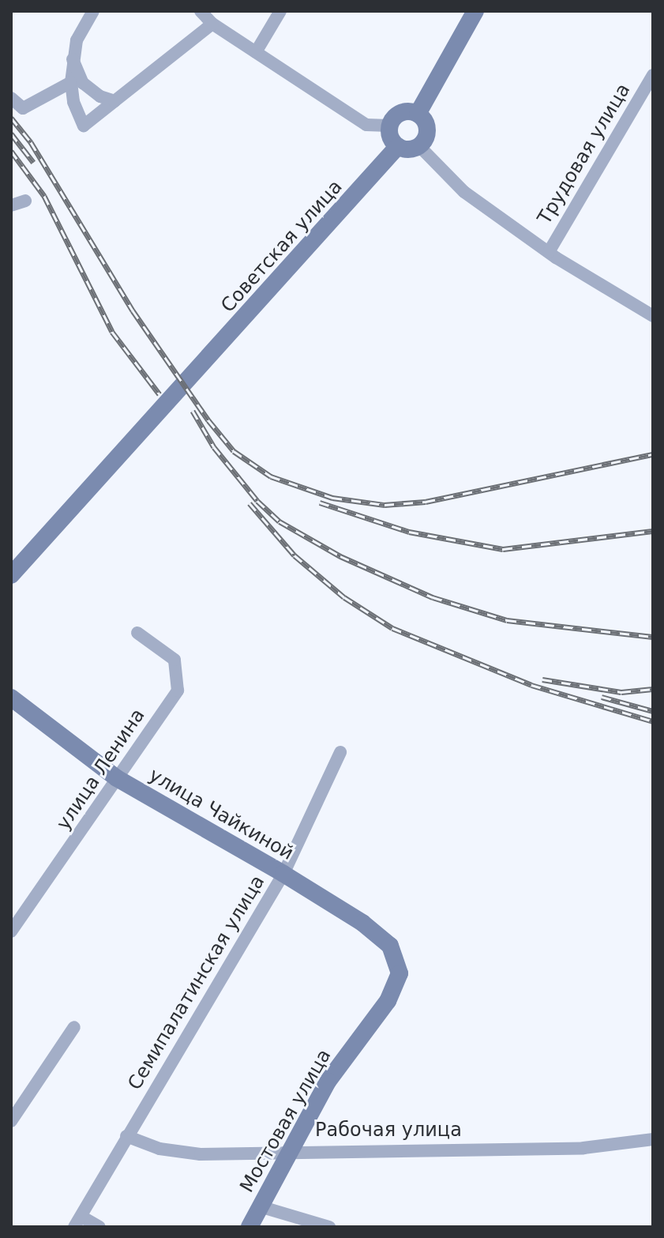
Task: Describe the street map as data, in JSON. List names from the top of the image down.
{
  "streets": {
    "main road": ["Советская улица", "улица Чайкиной", "Мостовая улица"],
    "street": [
      "Трудовая улица",
      "улица Ленина",
      "Семипалатинская улица",
      "Рабочая улица"
    ]
  },
  "crossings": [
    ["улица Ленина", "улица Чайкиной"],
    ["улица Чайкиной", "Семипалатинская улица"],
    ["улица Чайкиной", "Мостовая улица"],
    ["Семипалатинская улица", "Рабочая улица"],
    ["Мостовая улица", "Рабочая улица"]
  ]
}
